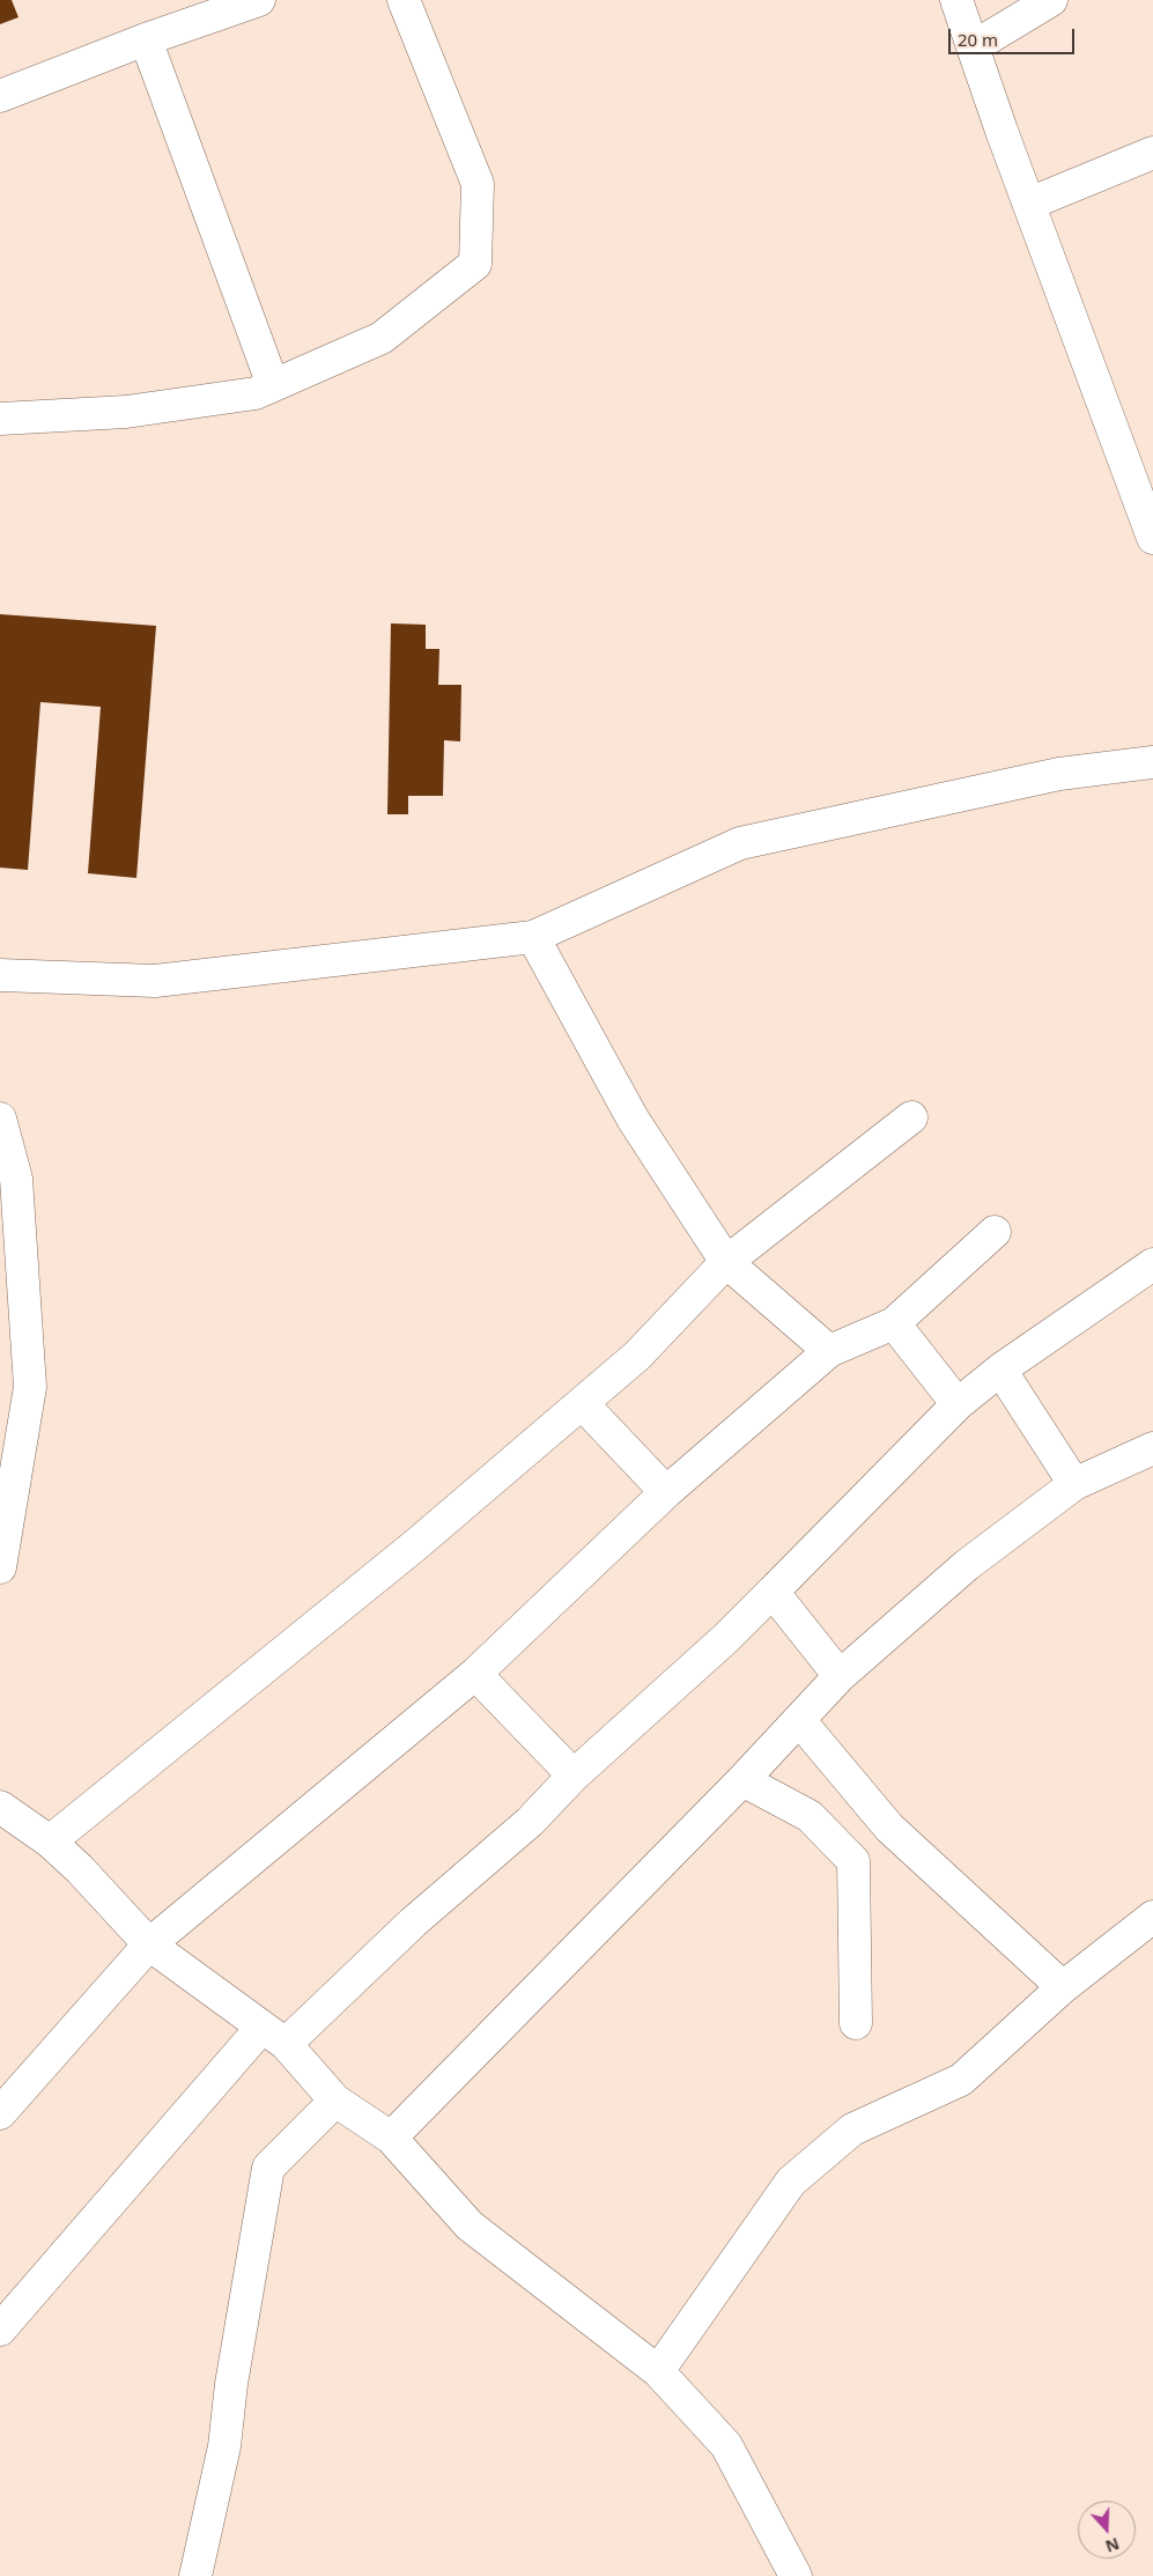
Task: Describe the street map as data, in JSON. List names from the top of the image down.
{
  "scale_bar": "20 m",
  "north": "bottom"
}
